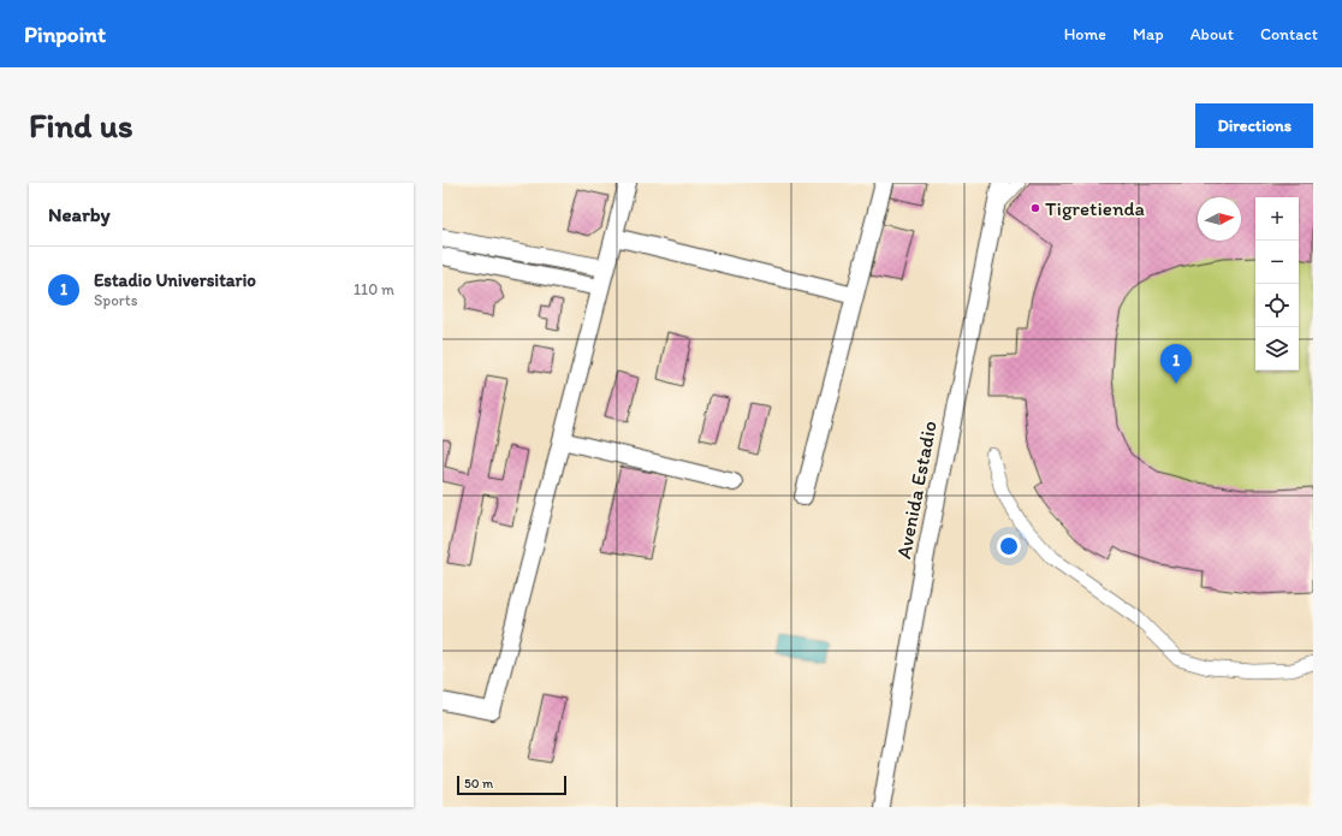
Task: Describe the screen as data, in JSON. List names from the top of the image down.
{
  "streets": {
    "street": ["Avenida Estadio"]
  },
  "places": ["Tigretienda"],
  "scale_bar": "50 m",
  "north": "right",
  "page": {
    "header": "Pinpoint",
    "nav": [
      "Home",
      "Map",
      "About",
      "Contact"
    ],
    "buttons": "Directions",
    "title": "Find us",
    "heading": "Nearby",
    "map_buttons": ["+", "−"],
    "list": [
      {
        "mark": "1",
        "name": "Estadio Universitario",
        "note": "Sports",
        "value": "110 m"
      }
    ],
    "pins": "1",
    "scale": "50 m"
  }
}
